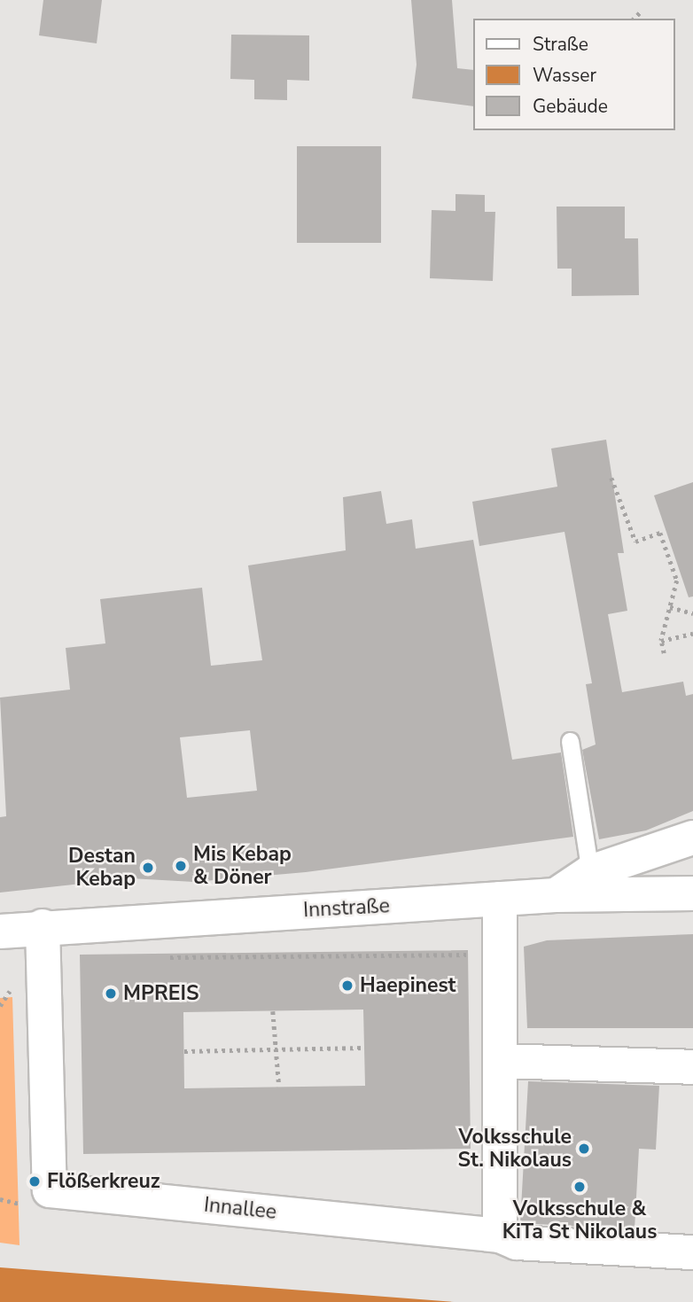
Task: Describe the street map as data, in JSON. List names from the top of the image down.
{
  "streets": {
    "street": ["Innstraße", "Innallee"]
  },
  "crossings": [
    ["Innstraße", "Innallee"]
  ],
  "places": [
    "Mis Kebap & Döner",
    "Destan Kebap",
    "Haepinest",
    "MPREIS",
    "Volksschule St. Nikolaus",
    "Flößerkreuz",
    "Volksschule & KiTa St Nikolaus"
  ],
  "legend": ["Straße", "Wasser", "Gebäude"]
}
